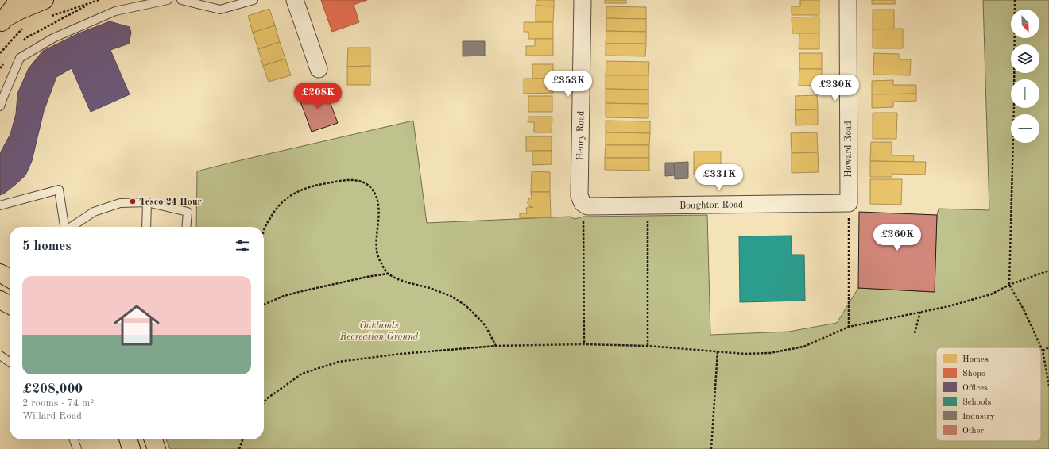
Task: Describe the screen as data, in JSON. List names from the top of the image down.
{
  "streets": {
    "street": ["Henry Road", "Howard Road", "Boughton Road"]
  },
  "crossings": [
    ["Henry Road", "Boughton Road"],
    ["Howard Road", "Boughton Road"]
  ],
  "parks": ["Oaklands Recreation Ground"],
  "places": ["Tesco 24 Hour"],
  "legend": [
    "Homes",
    "Shops",
    "Offices",
    "Schools",
    "Industry",
    "Other"
  ],
  "north": "bottom right",
  "page": {
    "map_buttons": ["+", "−"],
    "price": [
      "£353K",
      "£230K",
      "£208K",
      "£331K",
      "£260K"
    ],
    "heading": "5 homes",
    "list": [
      {
        "name": "£208,000",
        "note": "2 rooms · 74 m² · Willard Road"
      }
    ]
  }
}
